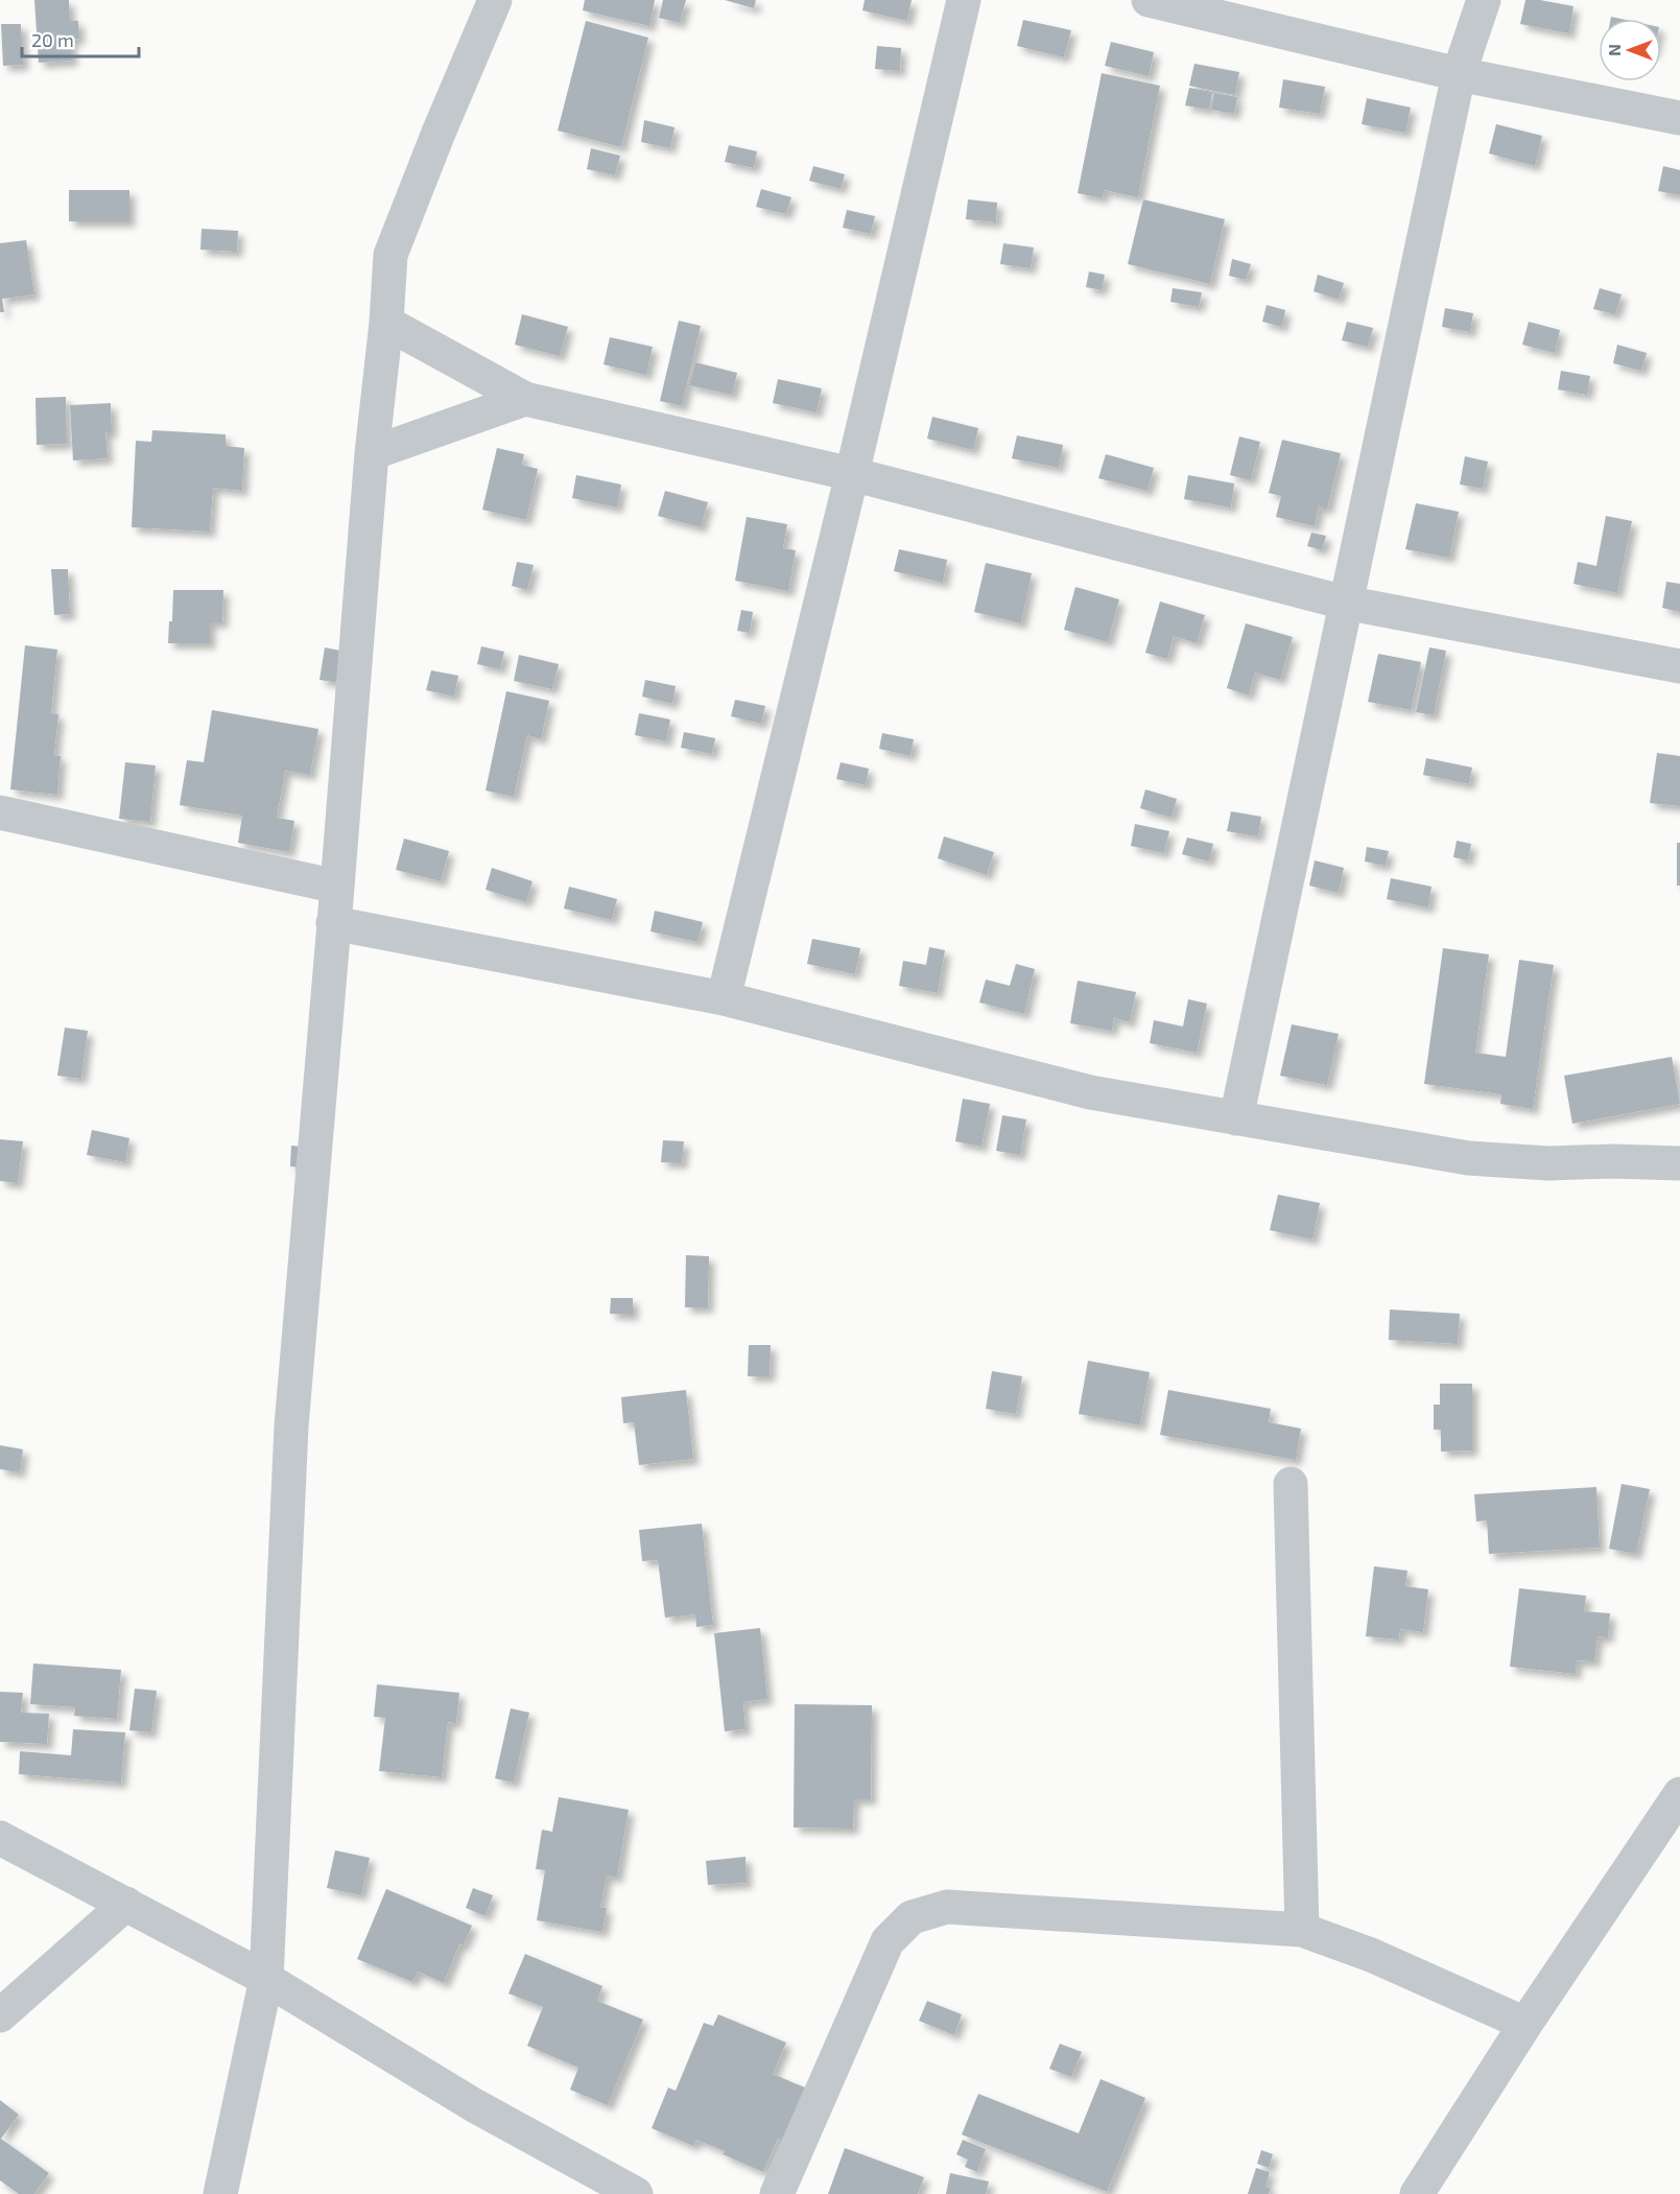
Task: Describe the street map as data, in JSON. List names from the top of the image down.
{
  "scale_bar": "20 m",
  "north": "left"
}
